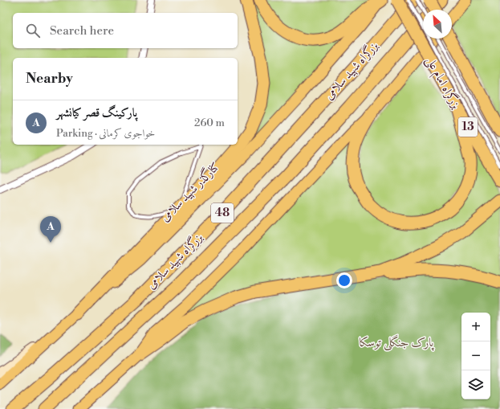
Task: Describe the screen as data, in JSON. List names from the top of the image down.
{
  "streets": {
    "highway": [
      "بزرگراه شهید سلامی",
      "بزرگراه امام علی",
      "13",
      "48"
    ],
    "main road": ["کنارگذر شهید سلامی"]
  },
  "parks": ["پارک جنگلی توسکا"],
  "north": "top left",
  "page": {
    "search": "Search here",
    "heading": "Nearby",
    "list": [
      {
        "mark": "A",
        "name": "پارکینگ قصر کیانشهر",
        "note": "Parking · خواجوی کرمانی",
        "value": "260 m"
      }
    ],
    "pins": "A",
    "map_buttons": ["+", "−"]
  }
}
